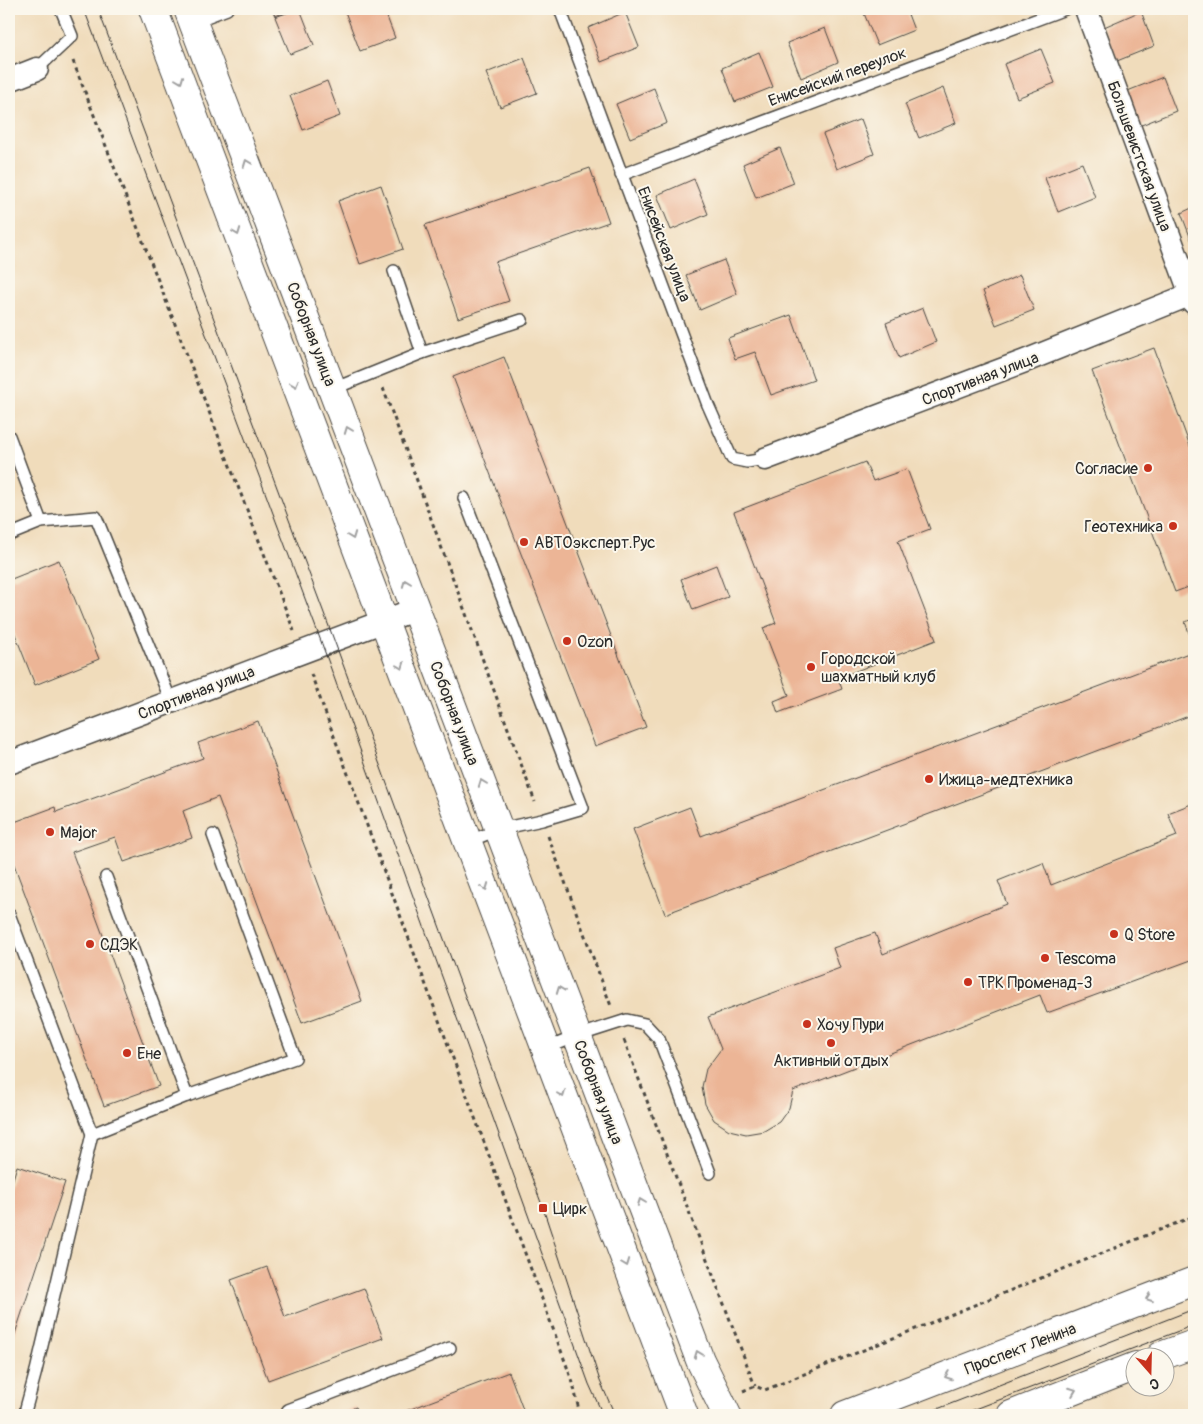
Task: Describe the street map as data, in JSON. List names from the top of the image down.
{
  "streets": {
    "main road": ["Соборная улица", "Проспект Ленина"],
    "street": ["Большевистская улица", "Спортивная улица"],
    "lane": ["Енисейский переулок", "Енисейская улица"]
  },
  "crossings": [
    ["Енисейский переулок", "Енисейская улица"],
    ["Большевистская улица", "Спортивная улица"],
    ["Енисейская улица", "Спортивная улица"],
    ["Соборная улица", "Спортивная улица"]
  ],
  "places": {
    "other": [
      "Согласие",
      "Геотехника",
      "АВТОэксперт.Рус",
      "Ozon",
      "Городской шахматный клуб",
      "Ижица-медтехника",
      "Major",
      "Q Store",
      "СДЭК",
      "Tescoma",
      "ТРК Променад-3",
      "Хочу Пури",
      "Активный отдых",
      "Ене"
    ],
    "transit": ["Цирк"]
  },
  "north": "bottom"
}
